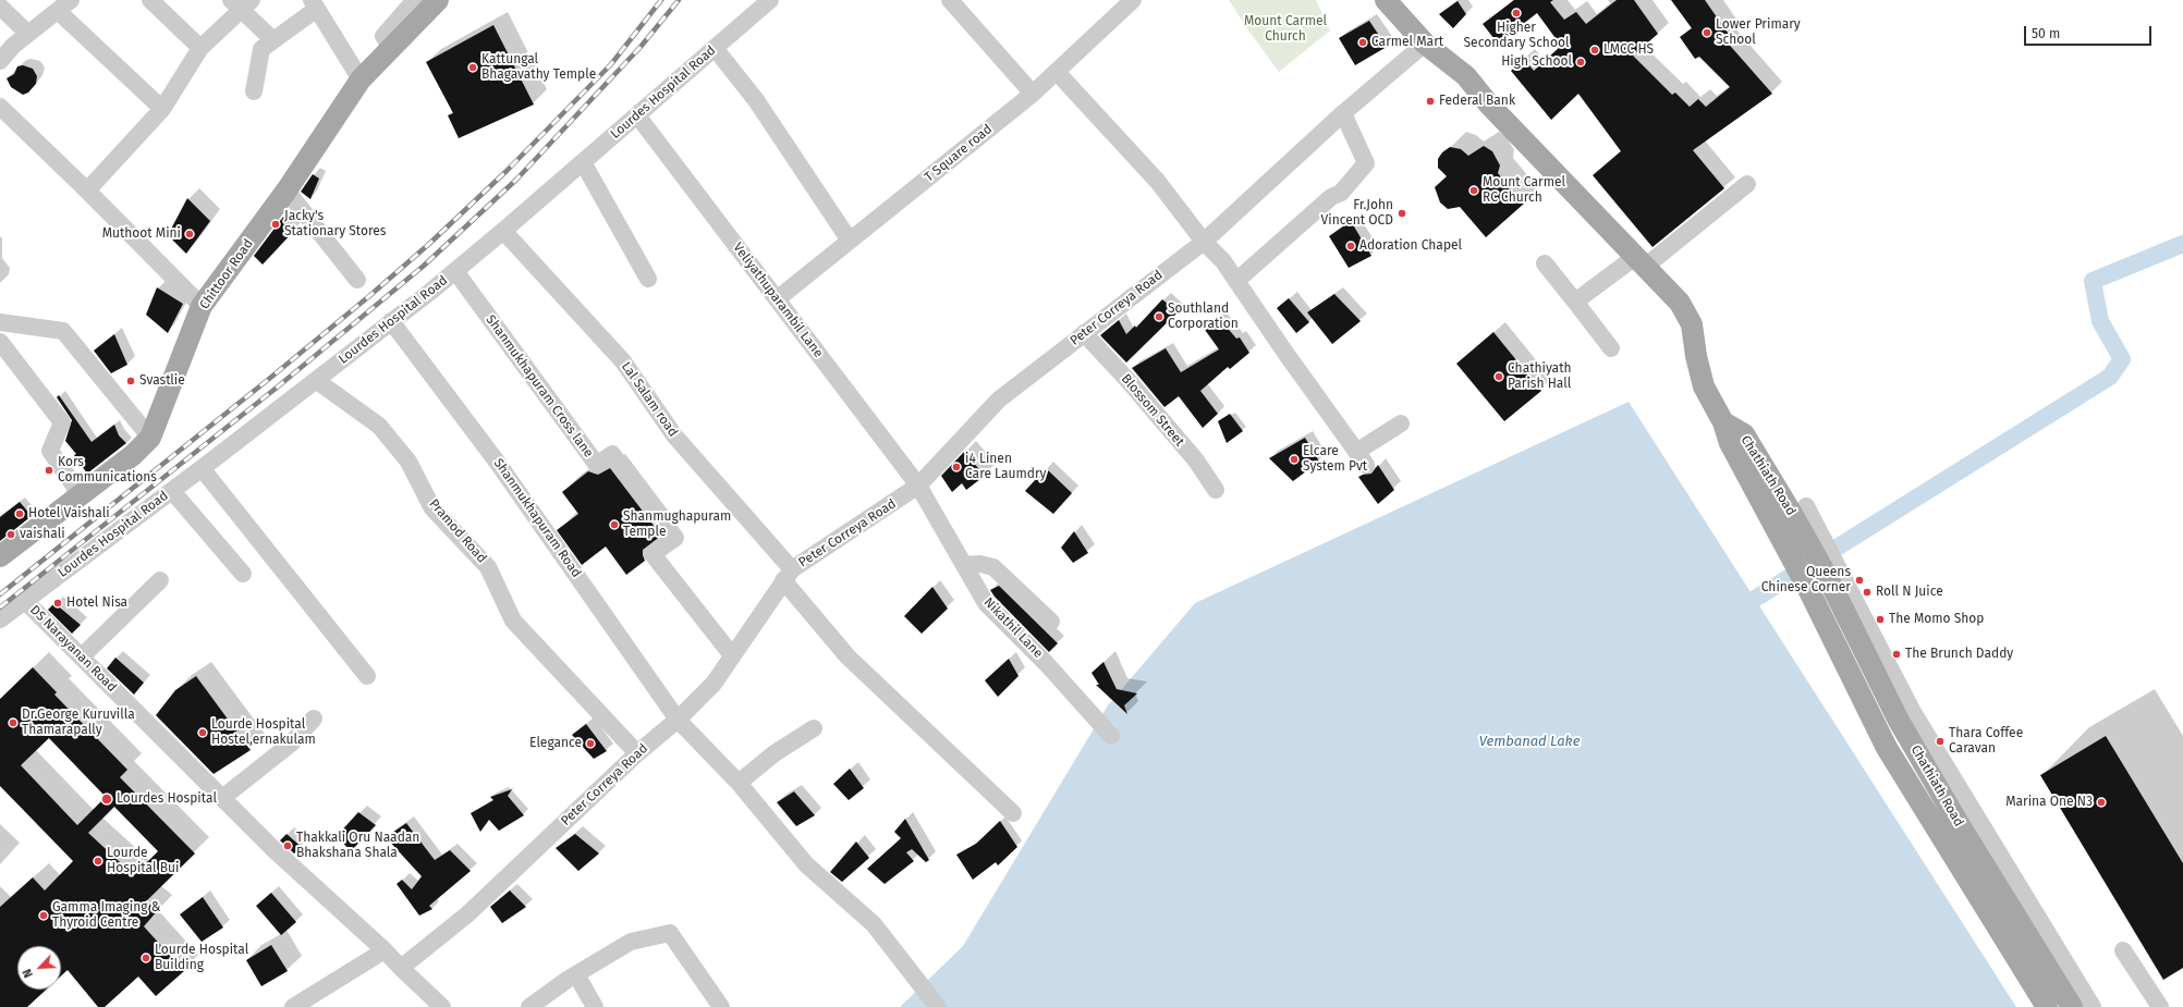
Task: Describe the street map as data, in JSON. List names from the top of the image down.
{
  "streets": {
    "main road": ["Chittoor Road", "Chathiath Road"],
    "street": [
      "Lourdes Hospital Road",
      "T Square road",
      "Veliyathuparambil Lane",
      "Peter Correya Road",
      "Shanmukhapuram Cross lane",
      "Lal Salam road",
      "Blossom Street",
      "Shanmukhapuram Road",
      "Pramod Road",
      "Nikathil Lane",
      "DS Narayanan Road"
    ]
  },
  "crossings": [
    ["Lourdes Hospital Road", "Veliyathuparambil Lane"],
    ["Lourdes Hospital Road", "Shanmukhapuram Cross lane"],
    ["Lourdes Hospital Road", "Lal Salam road"],
    ["Lourdes Hospital Road", "Shanmukhapuram Road"],
    ["Lourdes Hospital Road", "Pramod Road"],
    ["Lourdes Hospital Road", "DS Narayanan Road"],
    ["T Square road", "Veliyathuparambil Lane"],
    ["Veliyathuparambil Lane", "Peter Correya Road"],
    ["Veliyathuparambil Lane", "Nikathil Lane"],
    ["Peter Correya Road", "Shanmukhapuram Cross lane"],
    ["Peter Correya Road", "Lal Salam road"],
    ["Peter Correya Road", "Blossom Street"],
    ["Peter Correya Road", "Shanmukhapuram Road"],
    ["Peter Correya Road", "Pramod Road"],
    ["Peter Correya Road", "Nikathil Lane"]
  ],
  "water": ["Vembanad Lake"],
  "parks": ["Mount Carmel Church"],
  "places": [
    "Higher Secondary School",
    "Lower Primary School",
    "Carmel Mart",
    "LMCC HS",
    "High School",
    "Kattungal Bhagavathy Temple",
    "Federal Bank",
    "Mount Carmel RC Church",
    "Fr.John Vincent OCD",
    "Jacky's Stationary Stores",
    "Muthoot Mini",
    "Adoration Chapel",
    "Southland Corporation",
    "Chathiyath Parish Hall",
    "Svastlie",
    "Elcare System Pvt",
    "i4 Linen Care Laumdry",
    "Kors Communications",
    "Hotel Vaishali",
    "Shanmughapuram Temple",
    "vaishali",
    "Queens Chinese Corner",
    "Roll N Juice",
    "Hotel Nisa",
    "The Momo Shop",
    "The Brunch Daddy",
    "Dr.George Kuruvilla Thamarapally",
    "Lourde Hospital Hostel,ernakulam",
    "Thara Coffee Caravan",
    "Elegance",
    "Lourdes Hospital",
    "Marina One N3",
    "Thakkali Oru Naadan Bhakshana Shala",
    "Lourde Hospital Bui",
    "Gamma Imaging & Thyroid Centre",
    "Lourde Hospital Building"
  ],
  "scale_bar": "50 m",
  "north": "bottom left"
}
